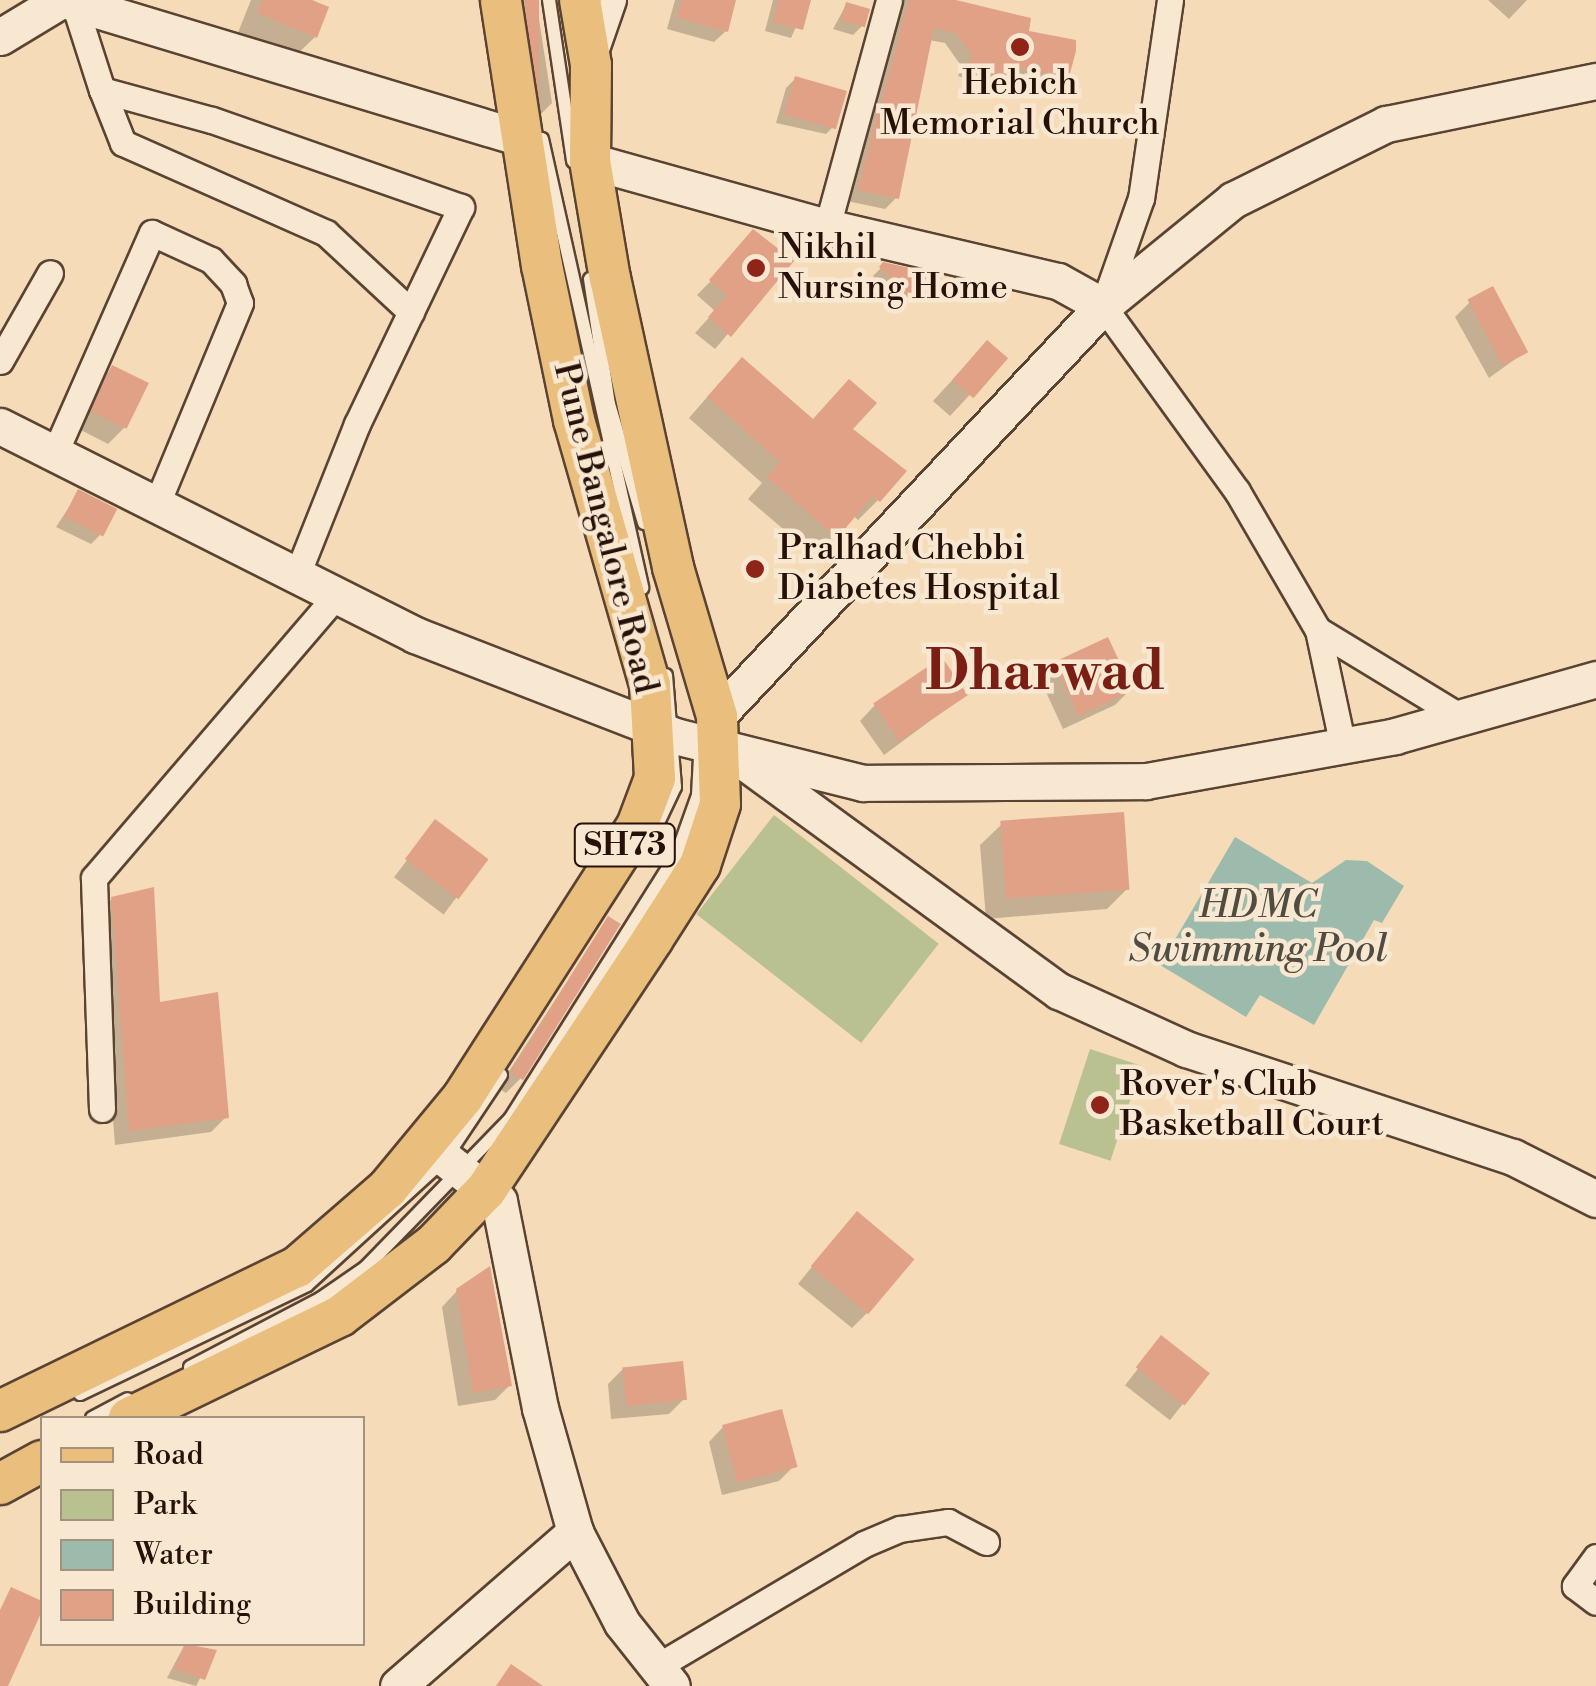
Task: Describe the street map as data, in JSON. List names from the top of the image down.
{
  "streets": {
    "main road": ["Pune Bangalore Road", "SH73"]
  },
  "districts": ["Dharwad"],
  "water": ["HDMC Swimming Pool"],
  "places": [
    "Hebich Memorial Church",
    "Nikhil Nursing Home",
    "Pralhad Chebbi Diabetes Hospital",
    "Rover's Club Basketball Court"
  ],
  "legend": [
    "Road",
    "Park",
    "Water",
    "Building"
  ]
}
